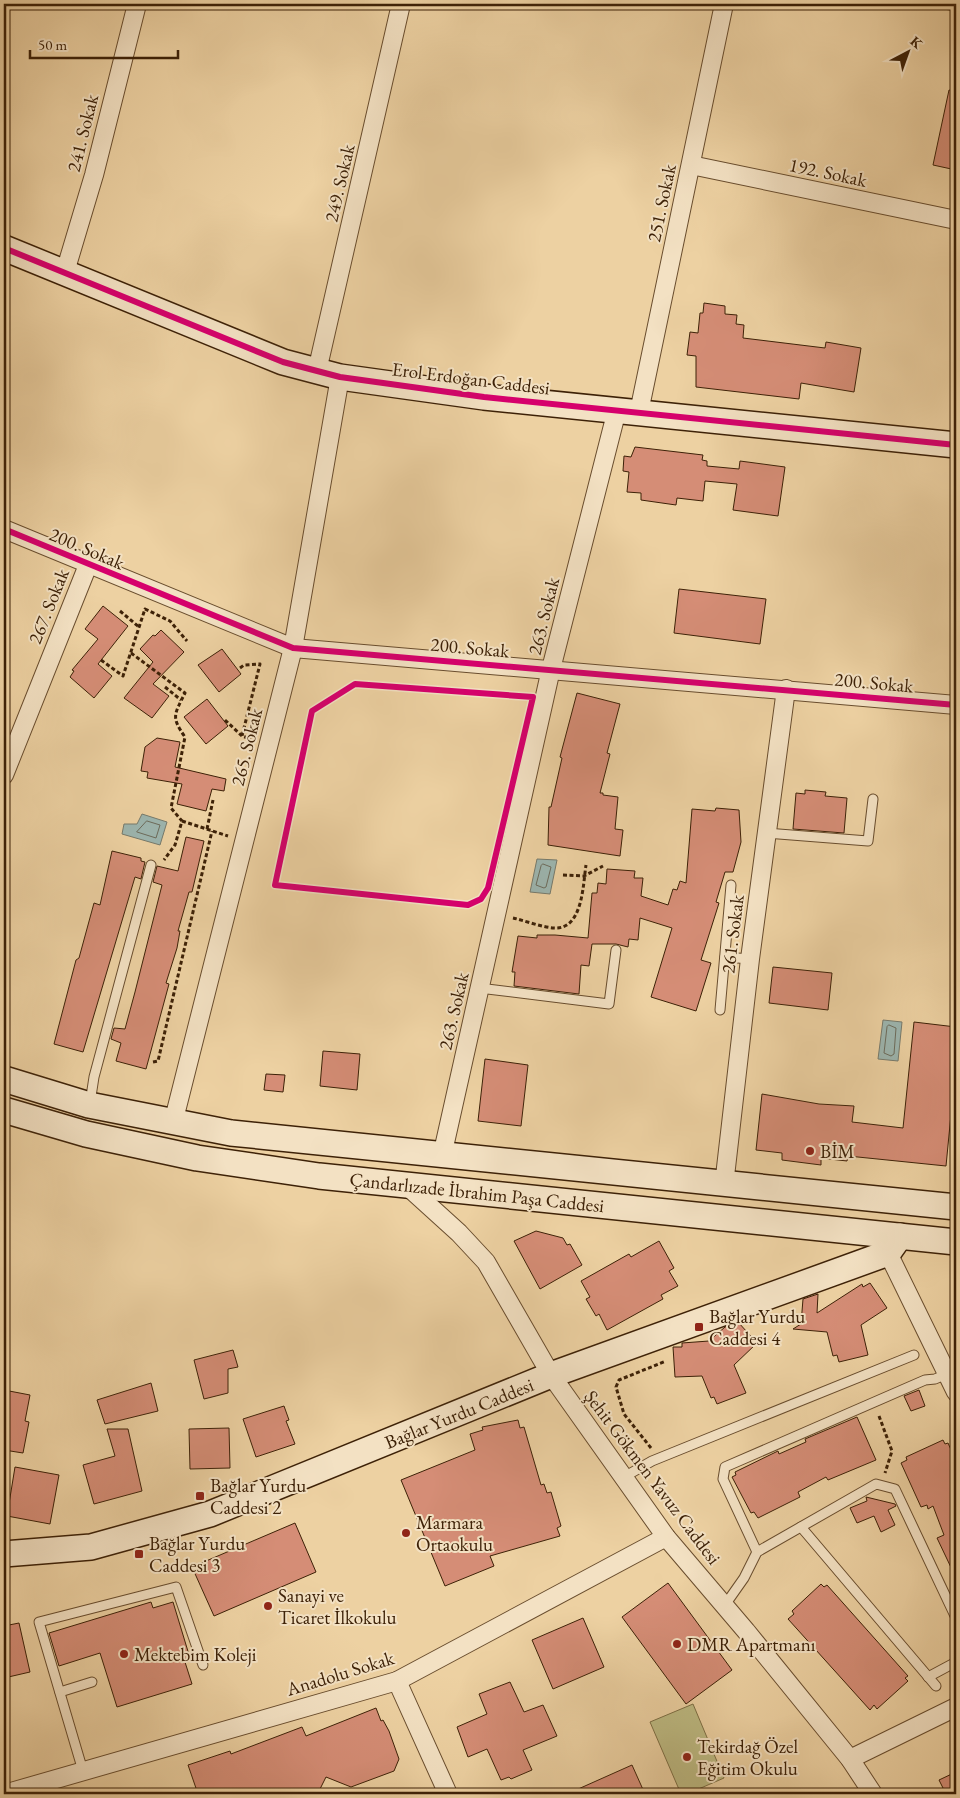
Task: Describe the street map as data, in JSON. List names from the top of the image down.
{
  "streets": {
    "main road": ["Erol Erdoğan Caddesi", "Çandarlızade İbrahim Paşa Caddesi", "Bağlar Yurdu Caddesi"],
    "street": [
      "241. Sokak",
      "192. Sokak",
      "249. Sokak",
      "251. Sokak",
      "200. Sokak",
      "267. Sokak",
      "263. Sokak",
      "265. Sokak",
      "261. Sokak",
      "Şehit Gökmen Yavuz Caddesi",
      "Anadolu Sokak"
    ]
  },
  "crossings": [
    ["241. Sokak", "Erol Erdoğan Caddesi"],
    ["192. Sokak", "251. Sokak"],
    ["249. Sokak", "Erol Erdoğan Caddesi"],
    ["249. Sokak", "265. Sokak"],
    ["251. Sokak", "Erol Erdoğan Caddesi"],
    ["251. Sokak", "263. Sokak"],
    ["Erol Erdoğan Caddesi", "263. Sokak"],
    ["Erol Erdoğan Caddesi", "265. Sokak"],
    ["200. Sokak", "267. Sokak"],
    ["200. Sokak", "263. Sokak"],
    ["200. Sokak", "265. Sokak"],
    ["200. Sokak", "261. Sokak"],
    ["263. Sokak", "Çandarlızade İbrahim Paşa Caddesi"],
    ["265. Sokak", "Çandarlızade İbrahim Paşa Caddesi"],
    ["261. Sokak", "Çandarlızade İbrahim Paşa Caddesi"],
    ["Çandarlızade İbrahim Paşa Caddesi", "Bağlar Yurdu Caddesi"],
    ["Çandarlızade İbrahim Paşa Caddesi", "Şehit Gökmen Yavuz Caddesi"],
    ["Bağlar Yurdu Caddesi", "Şehit Gökmen Yavuz Caddesi"],
    ["Şehit Gökmen Yavuz Caddesi", "Anadolu Sokak"]
  ],
  "places": {
    "other": [
      "BİM",
      "Marmara Ortaokulu",
      "Sanayi ve Ticaret İlkokulu",
      "DMR Apartmanı",
      "Mektebim Koleji",
      "Tekirdağ Özel Eğitim Okulu"
    ],
    "transit": ["Bağlar Yurdu Caddesi 4", "Bağlar Yurdu Caddesi 2", "Bağlar Yurdu Caddesi 3"]
  },
  "scale_bar": "50 m",
  "north": "top right"
}
